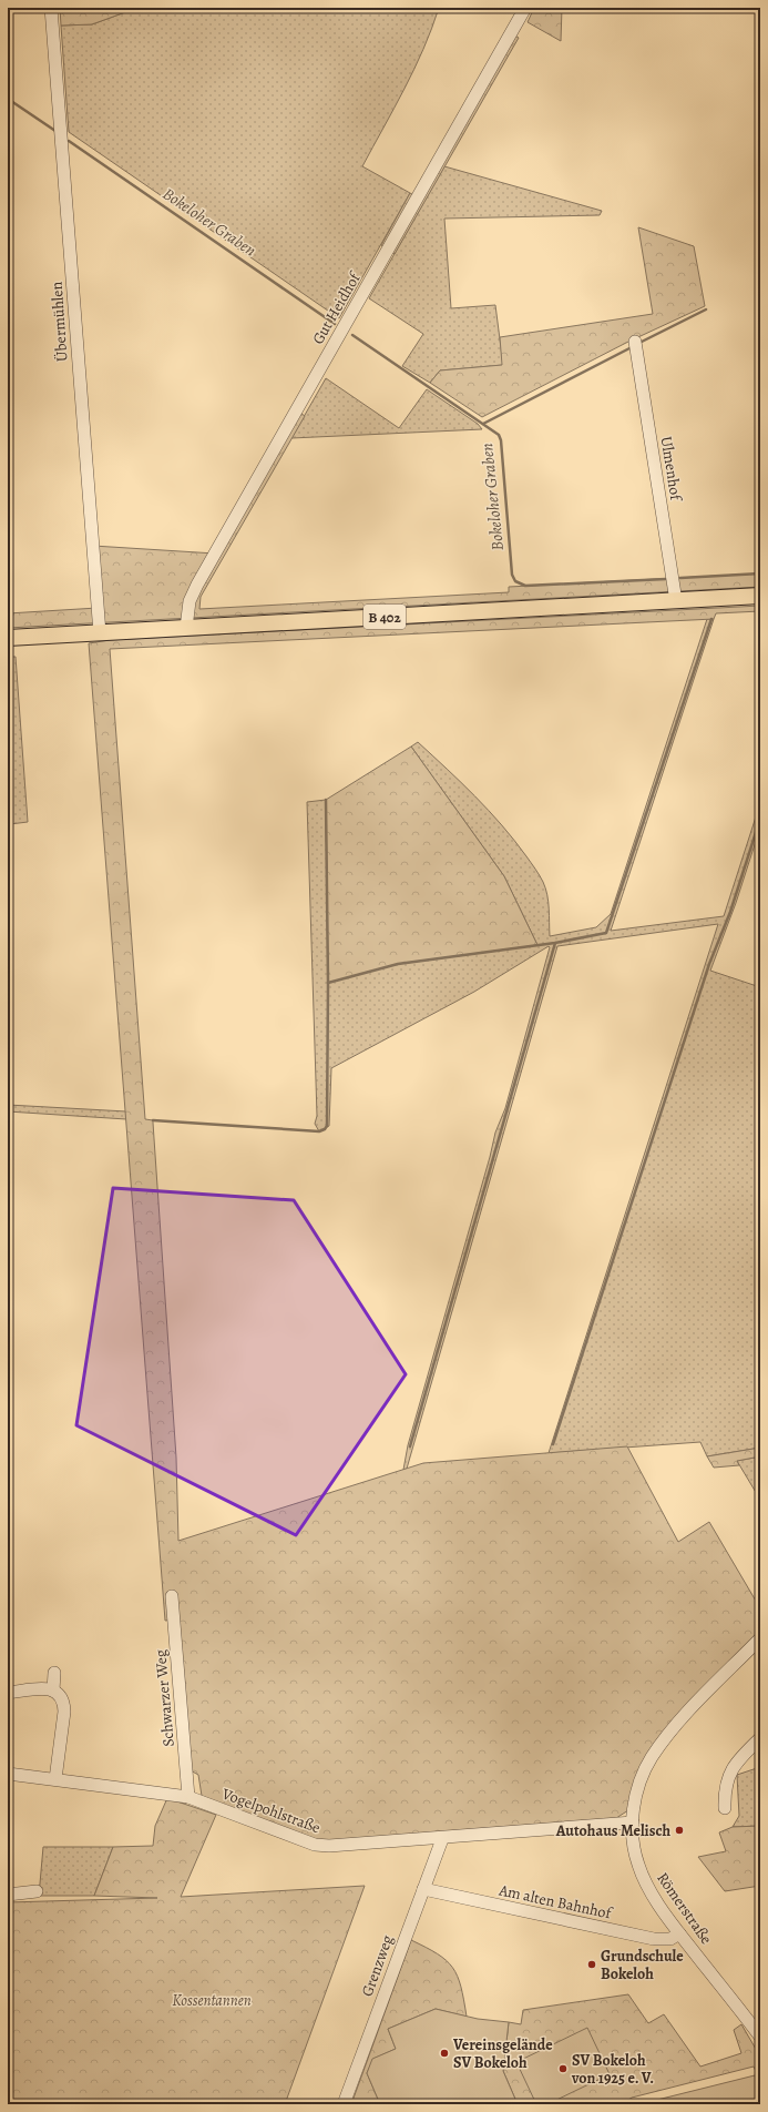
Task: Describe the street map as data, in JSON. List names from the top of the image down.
{
  "streets": {
    "main road": ["B 402"],
    "street": [
      "Gut Heidhof",
      "Übermühlen",
      "Ulmenhof",
      "Schwarzer Weg",
      "Vogelpohlstraße",
      "Am alten Bahnhof",
      "Römerstraße",
      "Grenzweg"
    ]
  },
  "crossings": [
    ["Gut Heidhof", "B 402"],
    ["Übermühlen", "B 402"],
    ["Ulmenhof", "B 402"],
    ["Schwarzer Weg", "Vogelpohlstraße"],
    ["Vogelpohlstraße", "Römerstraße"],
    ["Vogelpohlstraße", "Grenzweg"],
    ["Am alten Bahnhof", "Römerstraße"],
    ["Am alten Bahnhof", "Grenzweg"]
  ],
  "water": ["Bokeloher Graben"],
  "parks": ["Kossentannen"],
  "places": [
    "Autohaus Melisch",
    "Grundschule Bokeloh",
    "Vereinsgelände SV Bokeloh",
    "SV Bokeloh von 1925 e. V."
  ]
}
